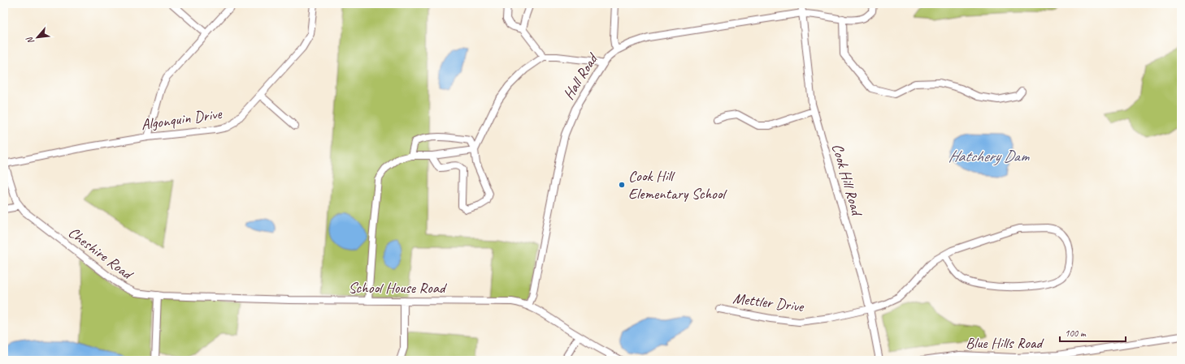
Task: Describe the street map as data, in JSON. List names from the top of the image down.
{
  "streets": {
    "street": [
      "Hall Road",
      "Algonquin Drive",
      "Cook Hill Road",
      "Cheshire Road",
      "School House Road",
      "Mettler Drive",
      "Blue Hills Road"
    ]
  },
  "crossings": [
    ["Hall Road", "Cook Hill Road"],
    ["Hall Road", "School House Road"],
    ["Algonquin Drive", "Cheshire Road"],
    ["Cook Hill Road", "Mettler Drive"],
    ["Cheshire Road", "School House Road"]
  ],
  "water": ["Hatchery Dam"],
  "places": ["Cook Hill Elementary School"],
  "scale_bar": "100 m",
  "north": "bottom left"
}
